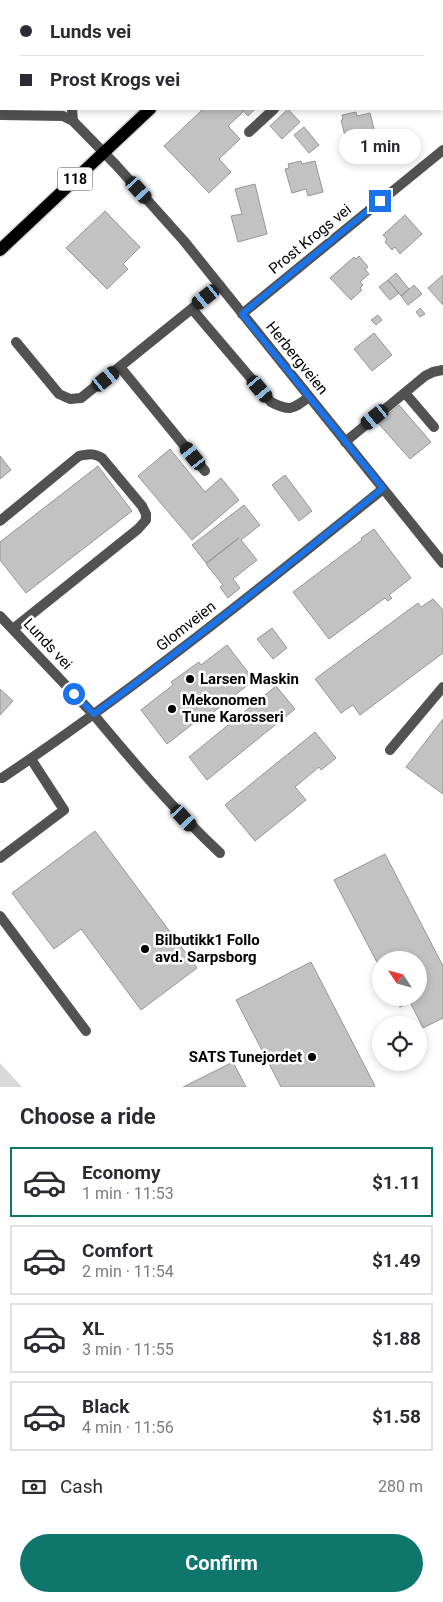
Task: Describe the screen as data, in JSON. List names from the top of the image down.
{
  "streets": {
    "main road": ["118"],
    "street": [
      "Prost Krogs vei",
      "Herbergveien",
      "Glomveien",
      "Lunds vei"
    ]
  },
  "crossings": [
    ["118", "Herbergveien"],
    ["Prost Krogs vei", "Herbergveien"],
    ["Herbergveien", "Glomveien"],
    ["Glomveien", "Lunds vei"]
  ],
  "places": [
    "Larsen Maskin",
    "Mekonomen Tune Karosseri",
    "Bilbutikk1 Follo avd. Sarpsborg",
    "SATS Tunejordet"
  ],
  "north": "top left",
  "page": {
    "banner": ["Lunds vei", "Prost Krogs vei"],
    "bubble": "1 min",
    "heading": "Choose a ride",
    "list": [
      {
        "name": "Economy",
        "note": "1 min · 11:53",
        "value": "$1.11"
      },
      {
        "name": "Comfort",
        "note": "2 min · 11:54",
        "value": "$1.49"
      },
      {
        "name": "XL",
        "note": "3 min · 11:55",
        "value": "$1.88"
      },
      {
        "name": "Black",
        "note": "4 min · 11:56",
        "value": "$1.58"
      }
    ],
    "pay": ["Cash", "280 m"],
    "buttons": "Confirm"
  }
}
